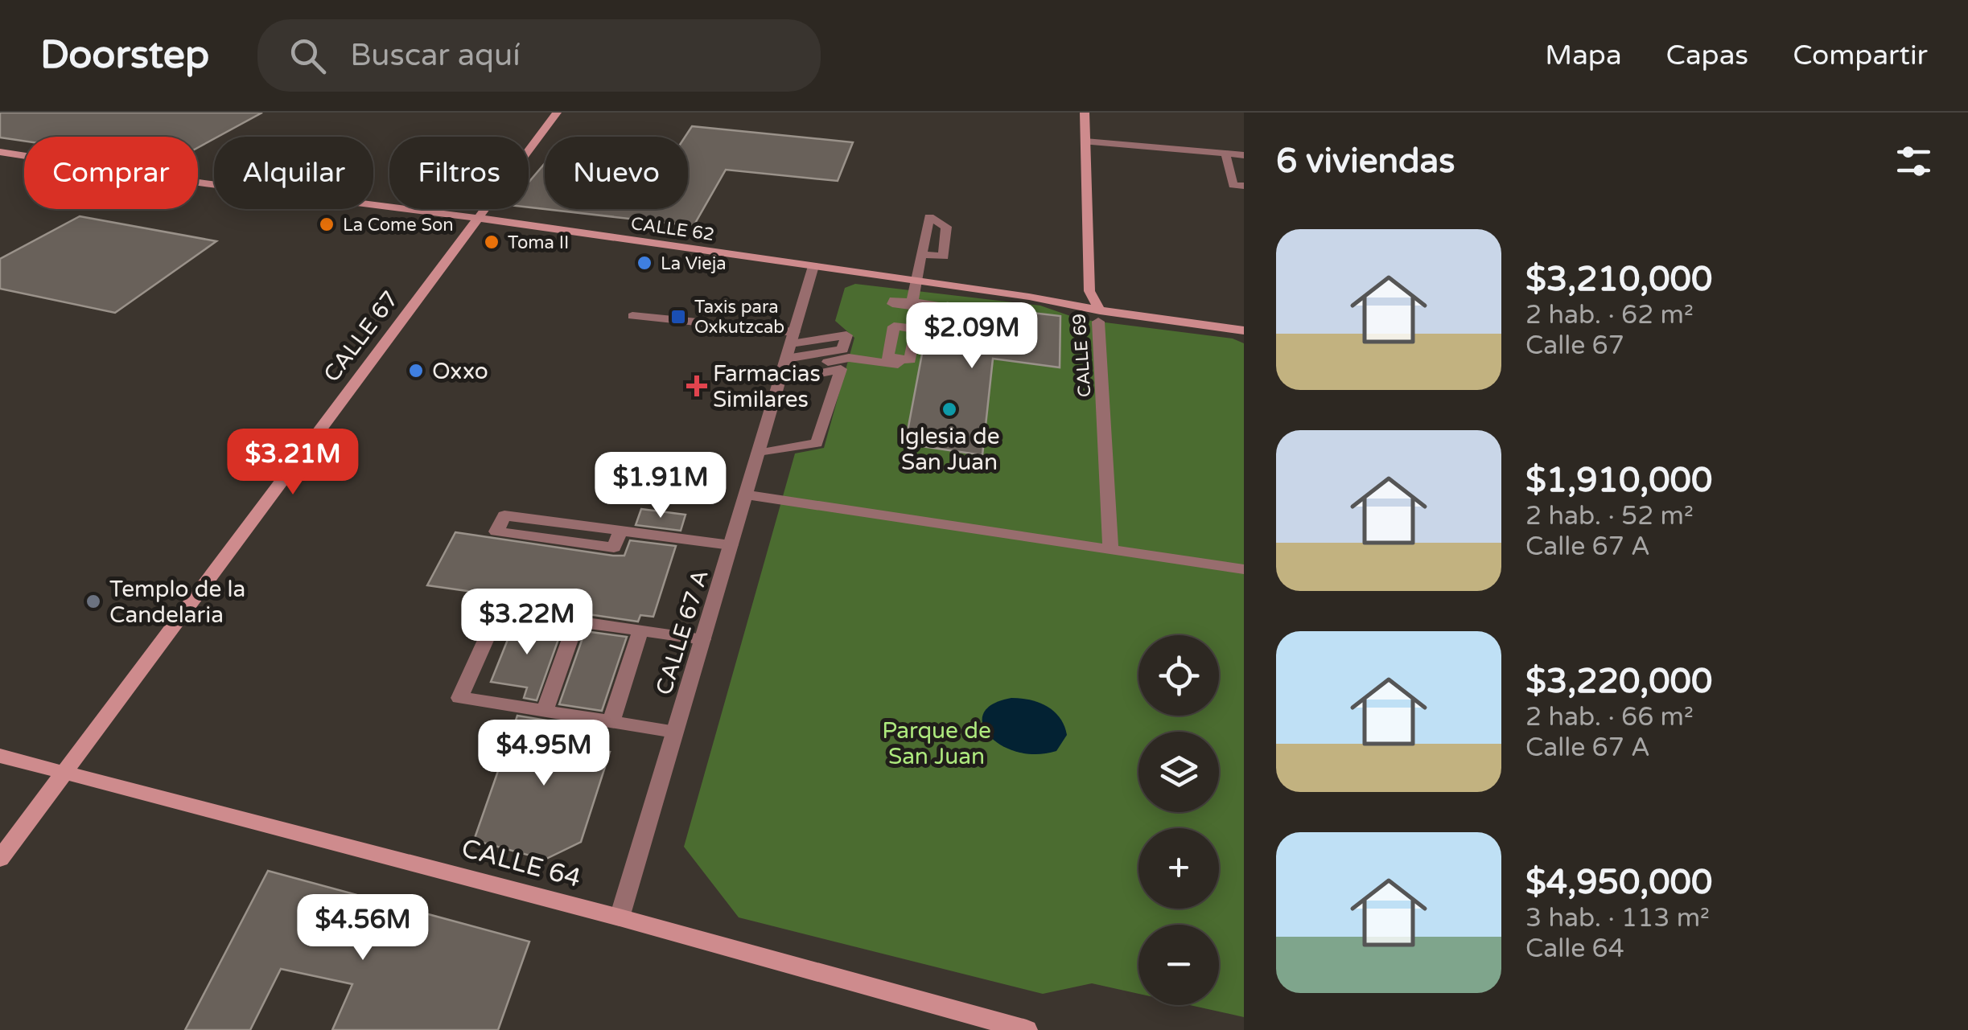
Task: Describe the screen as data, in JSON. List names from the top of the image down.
{
  "streets": {
    "main road": [
      "CALLE 62",
      "CALLE 67",
      "CALLE 69",
      "CALLE 64"
    ],
    "street": ["CALLE 67 A"]
  },
  "crossings": [
    ["CALLE 62", "CALLE 67"],
    ["CALLE 62", "CALLE 69"],
    ["CALLE 62", "CALLE 67 A"],
    ["CALLE 67", "CALLE 64"],
    ["CALLE 67 A", "CALLE 64"]
  ],
  "parks": ["Parque de San Juan"],
  "places": {
    "other": [
      "La Come Son",
      "Toma II",
      "La Vieja",
      "Oxxo",
      "Iglesia de San Juan",
      "Templo de la Candelaria"
    ],
    "transit": ["Taxis para Oxkutzcab"],
    "health": ["Farmacias Similares"]
  },
  "page": {
    "header": "Doorstep",
    "search": "Buscar aquí",
    "nav": ["Mapa", "Capas", "Compartir"],
    "heading": "6 viviendas",
    "chip": [
      "Comprar",
      "Alquilar",
      "Filtros",
      "Nuevo"
    ],
    "list": [
      {
        "name": "$3,210,000",
        "note": "2 hab. · 62 m² · Calle 67"
      },
      {
        "name": "$1,910,000",
        "note": "2 hab. · 52 m² · Calle 67 A"
      },
      {
        "name": "$3,220,000",
        "note": "2 hab. · 66 m² · Calle 67 A"
      },
      {
        "name": "$4,950,000",
        "note": "3 hab. · 113 m² · Calle 64"
      }
    ],
    "price": [
      "$2.09M",
      "$3.21M",
      "$1.91M",
      "$3.22M",
      "$4.95M",
      "$4.56M"
    ],
    "map_buttons": ["+", "−"]
  }
}
